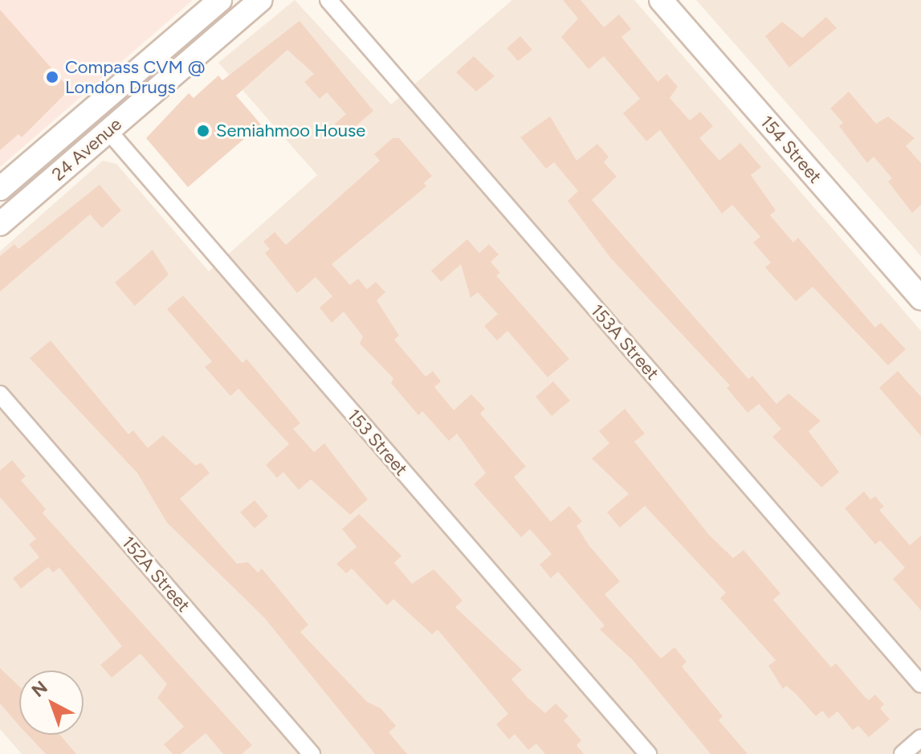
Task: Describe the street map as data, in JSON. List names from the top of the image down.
{
  "streets": {
    "main road": ["24 Avenue", "154 Street"],
    "street": ["153A Street", "153 Street", "152A Street"]
  },
  "crossings": [
    ["24 Avenue", "153 Street"]
  ],
  "places": ["Compass CVM @ London Drugs", "Semiahmoo House"],
  "north": "top left"
}
